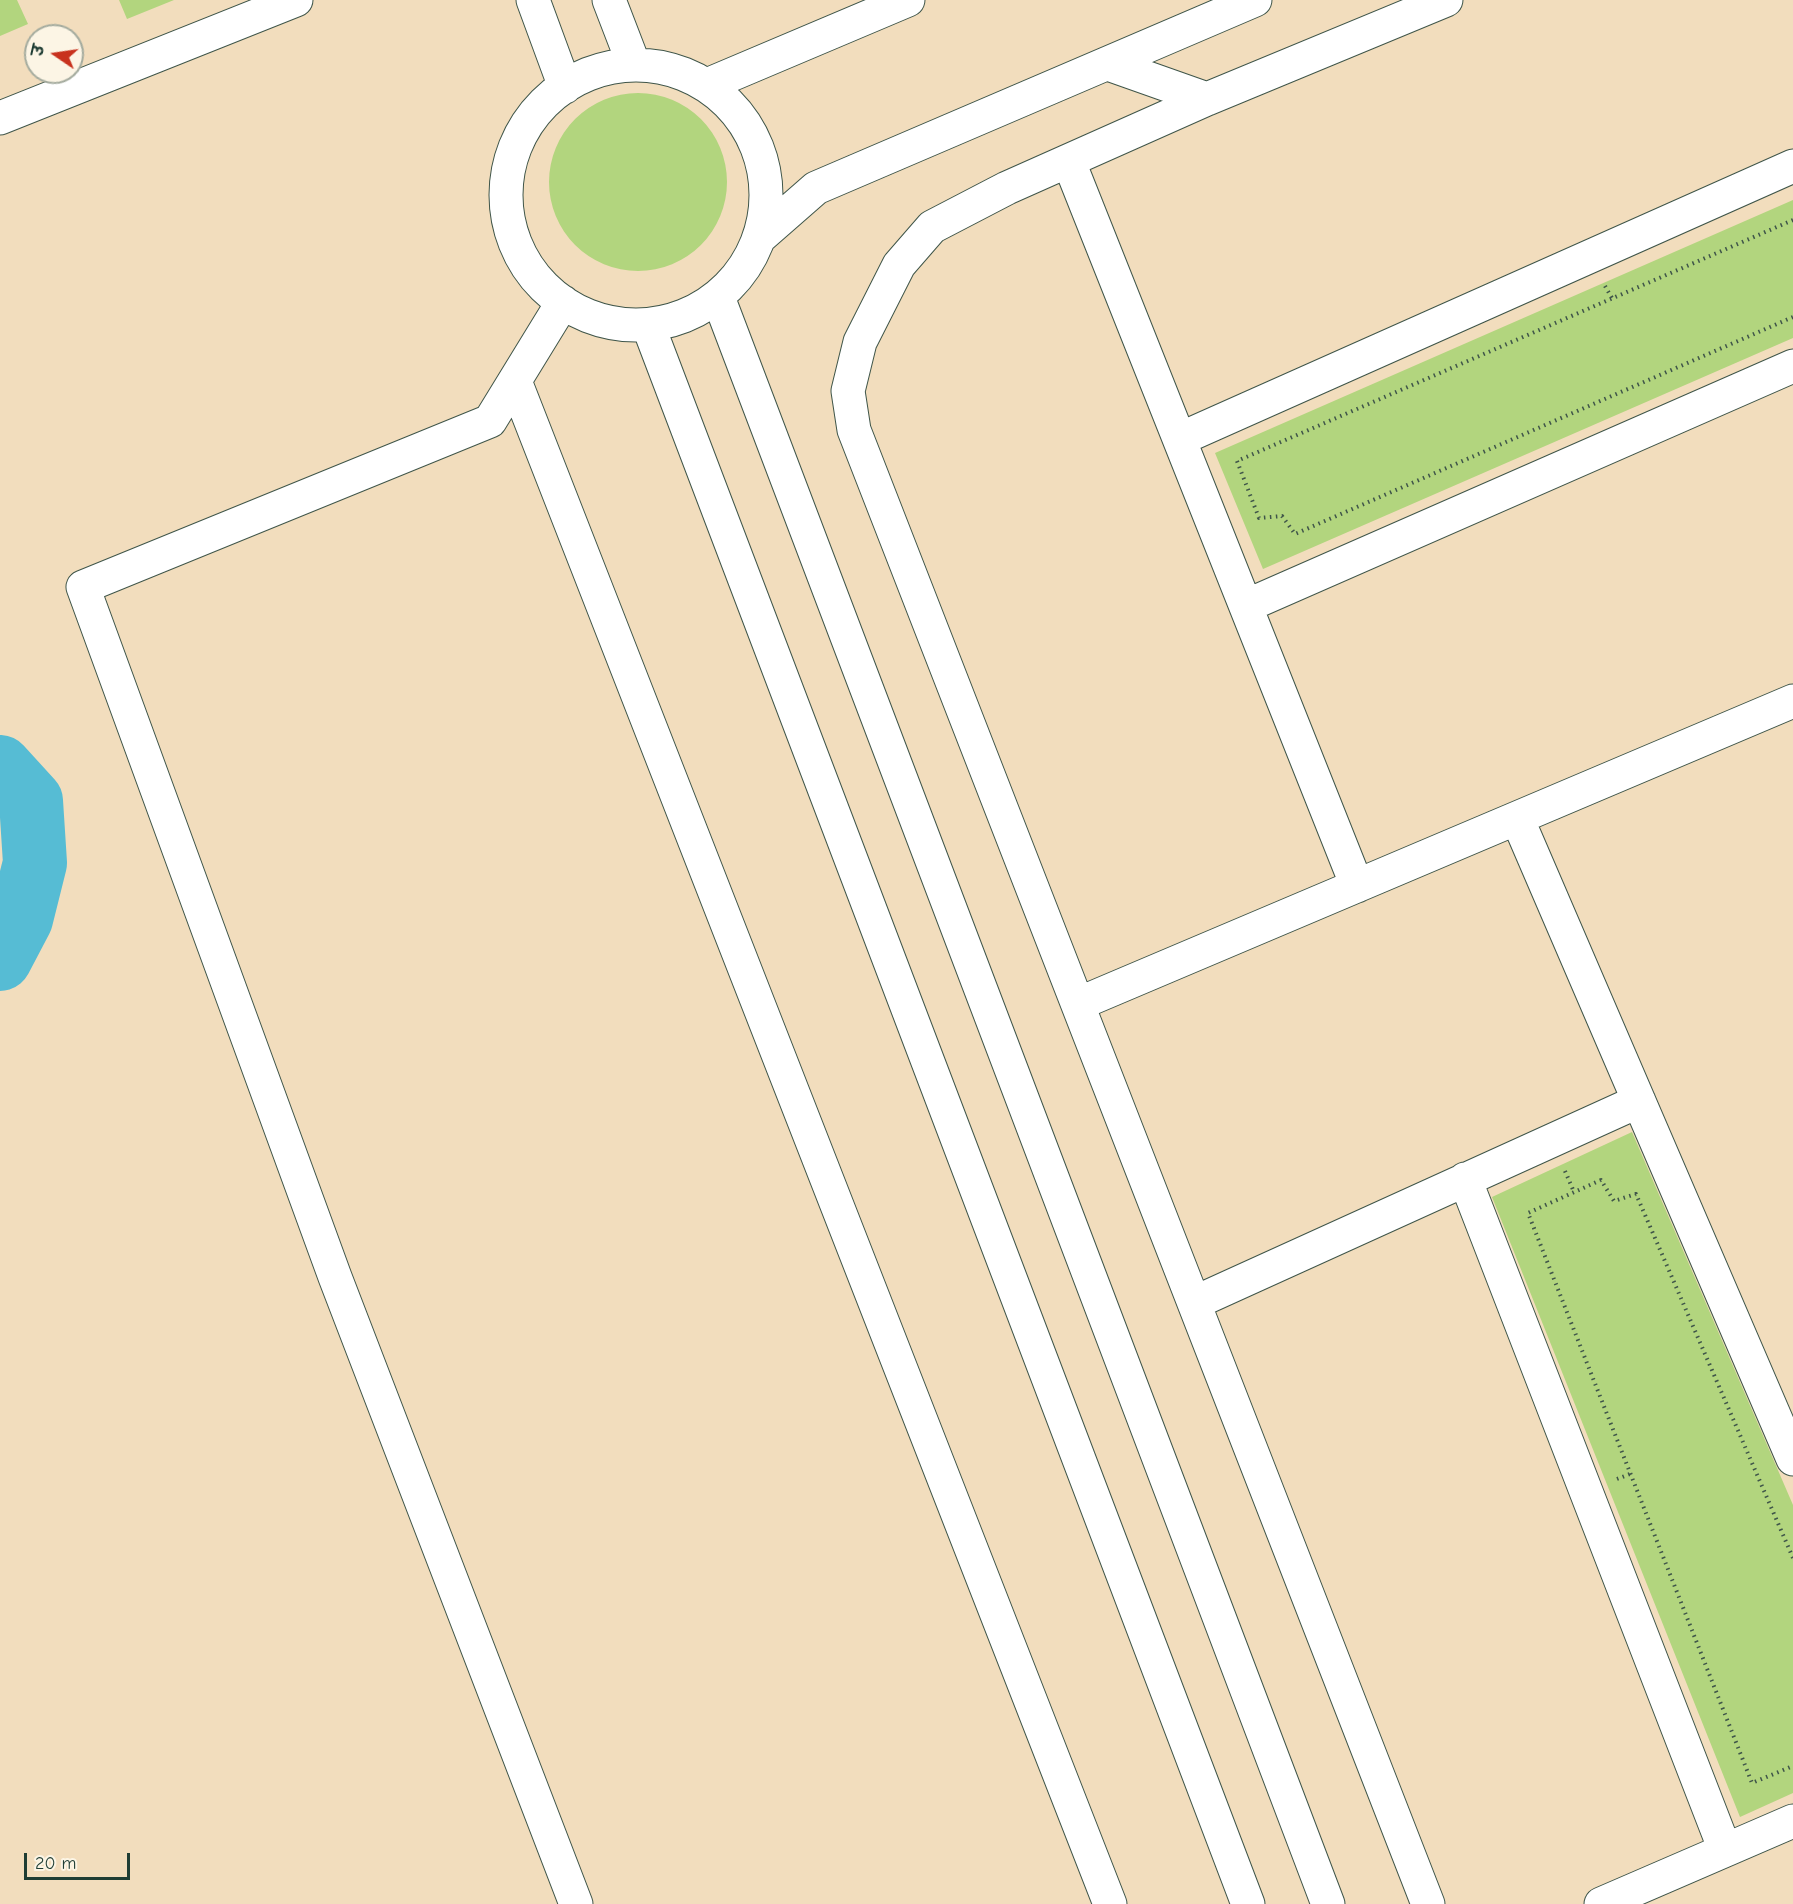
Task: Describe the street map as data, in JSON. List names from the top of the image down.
{
  "scale_bar": "20 m",
  "north": "left"
}
